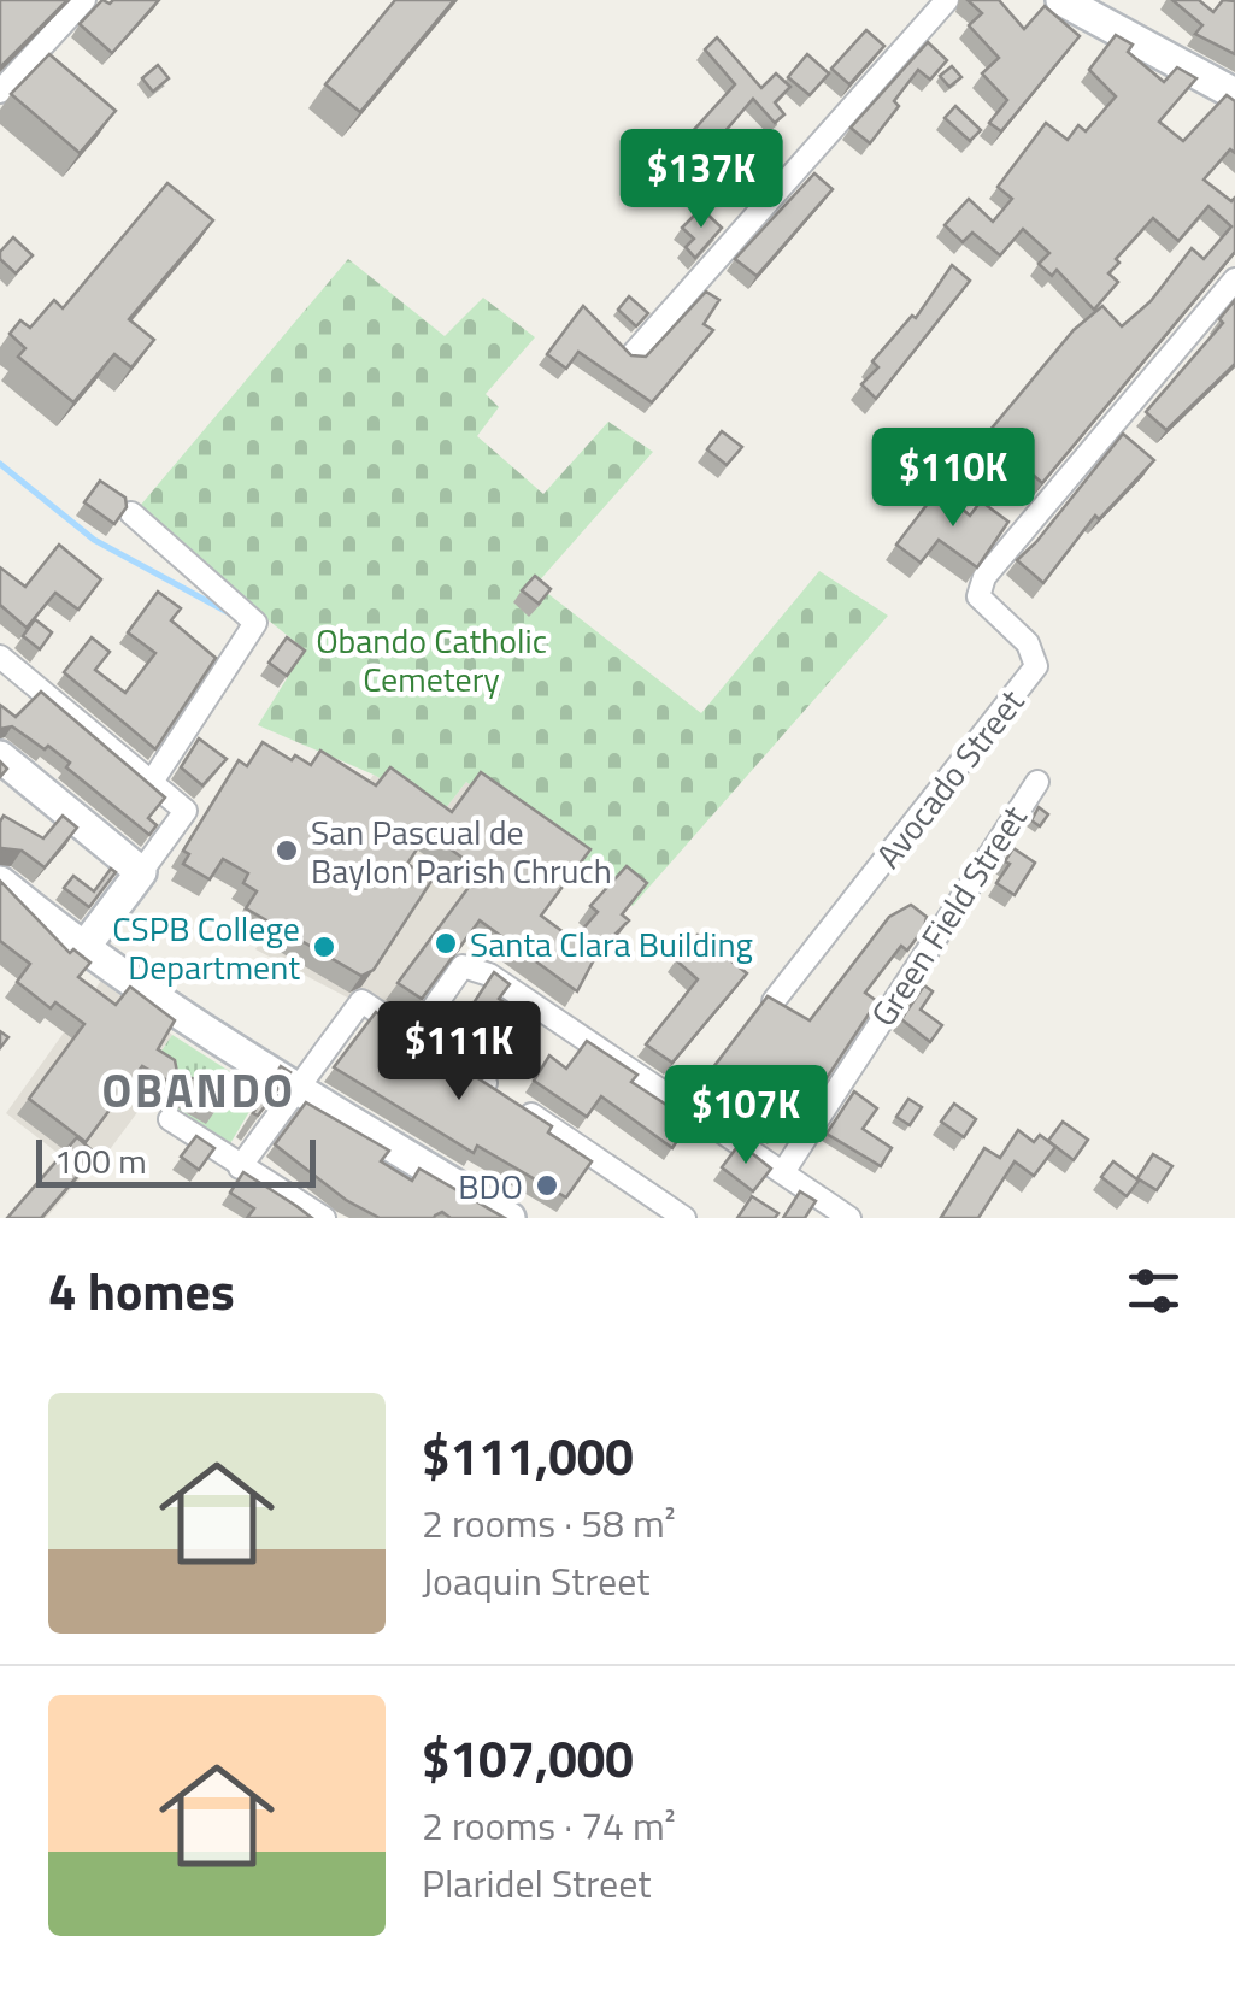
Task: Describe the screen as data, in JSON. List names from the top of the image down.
{
  "streets": {
    "street": ["Avocado Street", "Green Field Street"]
  },
  "districts": ["OBANDO"],
  "parks": ["Obando Catholic Cemetery"],
  "places": [
    "San Pascual de Baylon Parish Chruch",
    "Santa Clara Building",
    "CSPB College Department",
    "BDO"
  ],
  "scale_bar": "100 m",
  "page": {
    "price": [
      "$137K",
      "$110K",
      "$111K",
      "$107K"
    ],
    "scale": "100 m",
    "heading": "4 homes",
    "list": [
      {
        "name": "$111,000",
        "note": "2 rooms · 58 m² · Joaquin Street"
      },
      {
        "name": "$107,000",
        "note": "2 rooms · 74 m² · Plaridel Street"
      }
    ]
  }
}
